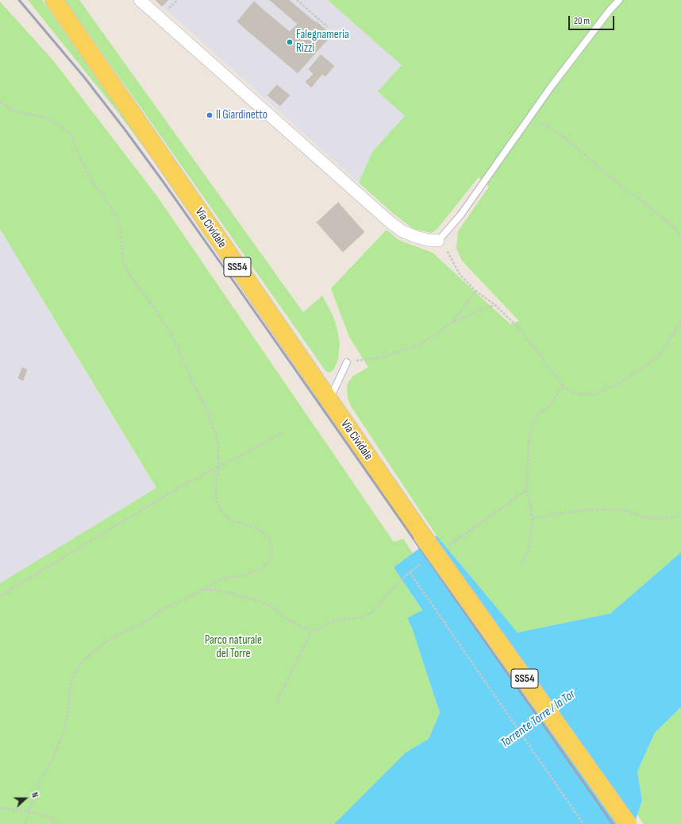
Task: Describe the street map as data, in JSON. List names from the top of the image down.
{
  "streets": {
    "main road": ["Via Cividale", "SS54"]
  },
  "water": ["Torrente Torre / la Tor"],
  "parks": ["Parco naturale del Torre"],
  "places": ["Falegnameria Rizzi", "Il Giardinetto"],
  "scale_bar": "20 m",
  "north": "right"
}
